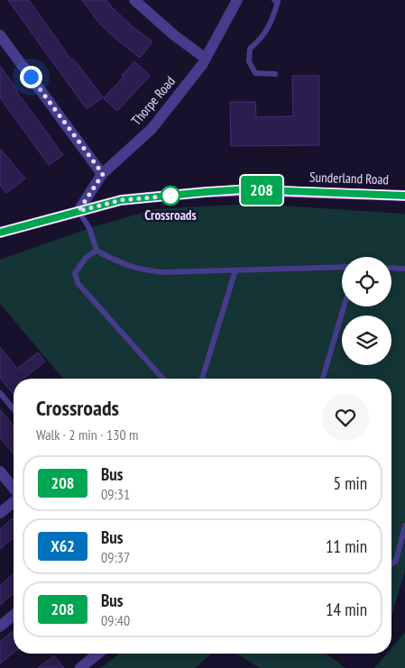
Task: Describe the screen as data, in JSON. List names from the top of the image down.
{
  "streets": {
    "main road": ["Sunderland Road"],
    "street": ["Thorpe Road"]
  },
  "crossings": [
    ["Thorpe Road", "Sunderland Road"]
  ],
  "places": ["Crossroads"],
  "lines": ["bus line 208"],
  "page": {
    "on_map": "208",
    "heading": ["Crossroads", "Walk · 2 min · 130 m"],
    "list": [
      {
        "mark": "208",
        "name": "Bus",
        "note": "09:31",
        "value": "5 min"
      },
      {
        "mark": "X62",
        "name": "Bus",
        "note": "09:37",
        "value": "11 min"
      },
      {
        "mark": "208",
        "name": "Bus",
        "note": "09:40",
        "value": "14 min"
      }
    ]
  }
}
